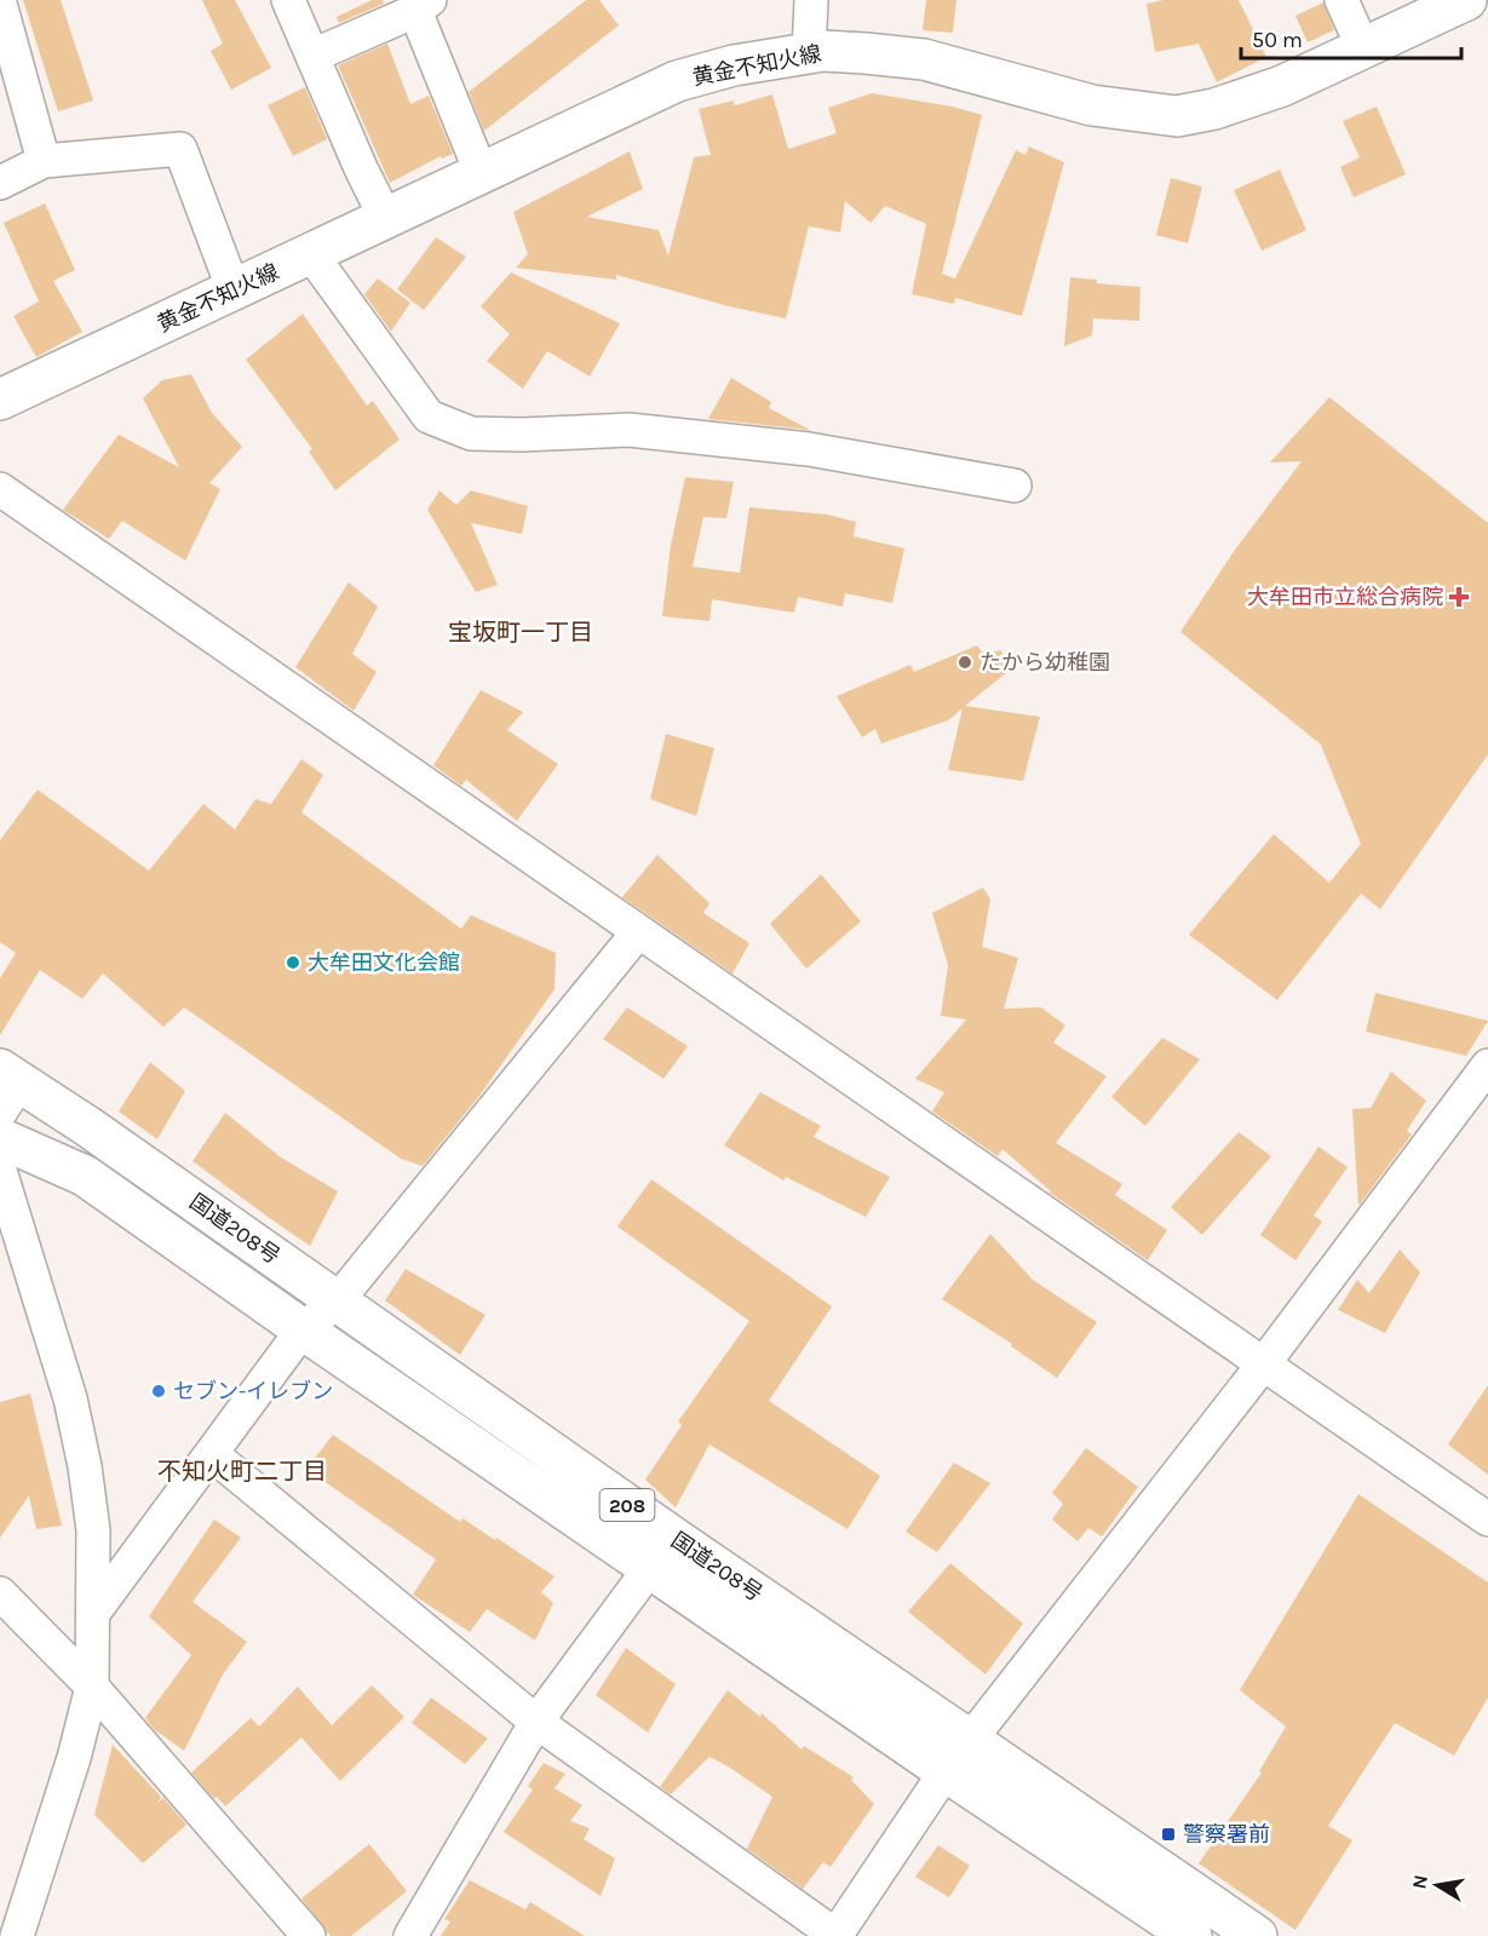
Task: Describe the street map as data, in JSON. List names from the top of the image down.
{
  "streets": {
    "main road": ["黄金不知火線", "国道208号", "208"]
  },
  "districts": ["宝坂町一丁目", "不知火町二丁目"],
  "places": {
    "health": ["大牟田市立総合病院"],
    "other": ["たから幼稚園", "大牟田文化会館", "セブン-イレブン"],
    "transit": ["警察署前"]
  },
  "scale_bar": "50 m",
  "north": "left"
}
